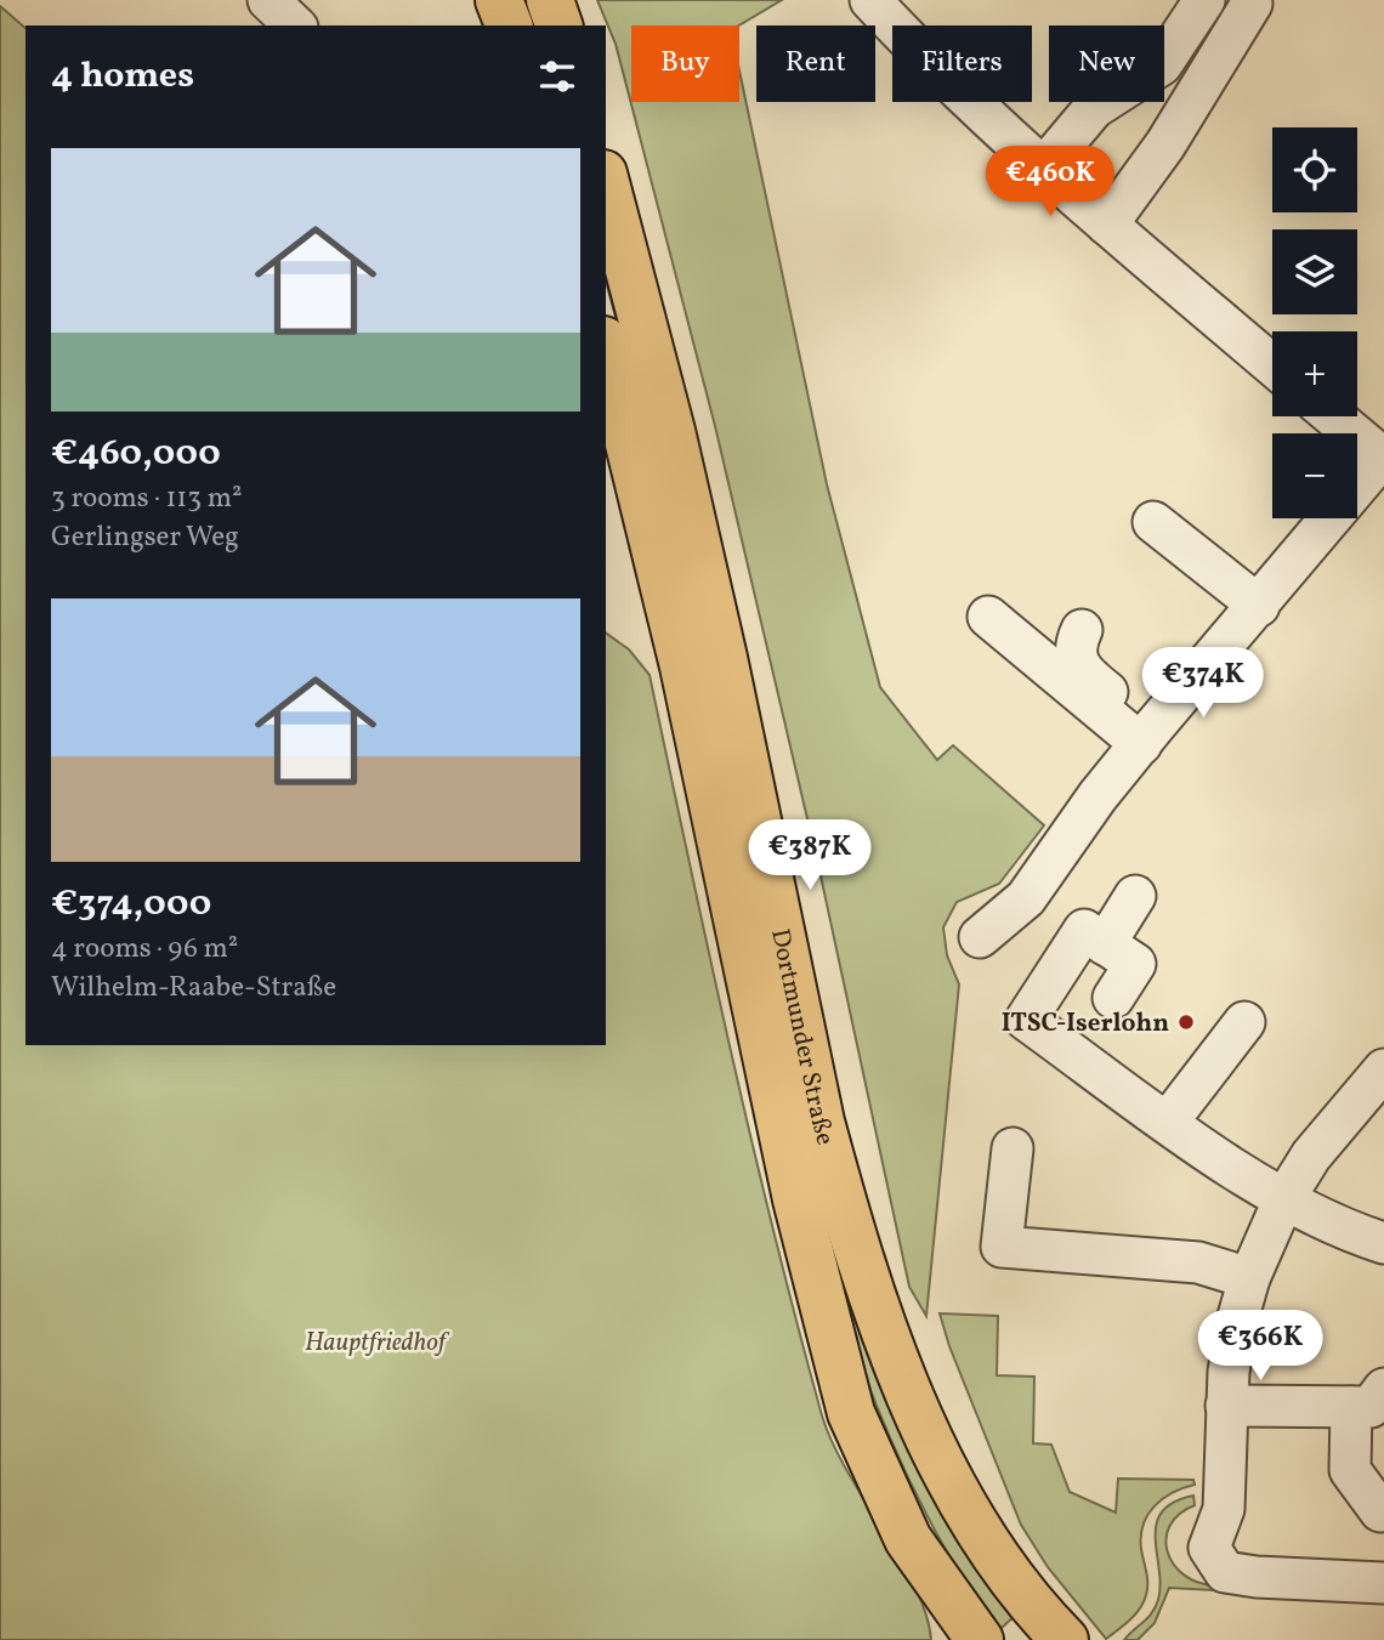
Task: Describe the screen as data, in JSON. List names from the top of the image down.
{
  "streets": {
    "main road": ["Dortmunder Straße"]
  },
  "parks": ["Hauptfriedhof"],
  "places": ["ITSC-Iserlohn"],
  "page": {
    "chip": [
      "Buy",
      "Rent",
      "Filters",
      "New"
    ],
    "heading": "4 homes",
    "map_buttons": ["+", "−"],
    "list": [
      {
        "name": "€460,000",
        "note": "3 rooms · 113 m² · Gerlingser Weg"
      },
      {
        "name": "€374,000",
        "note": "4 rooms · 96 m² · Wilhelm-Raabe-Straße"
      }
    ],
    "price": [
      "€460K",
      "€374K",
      "€387K",
      "€366K"
    ]
  }
}
